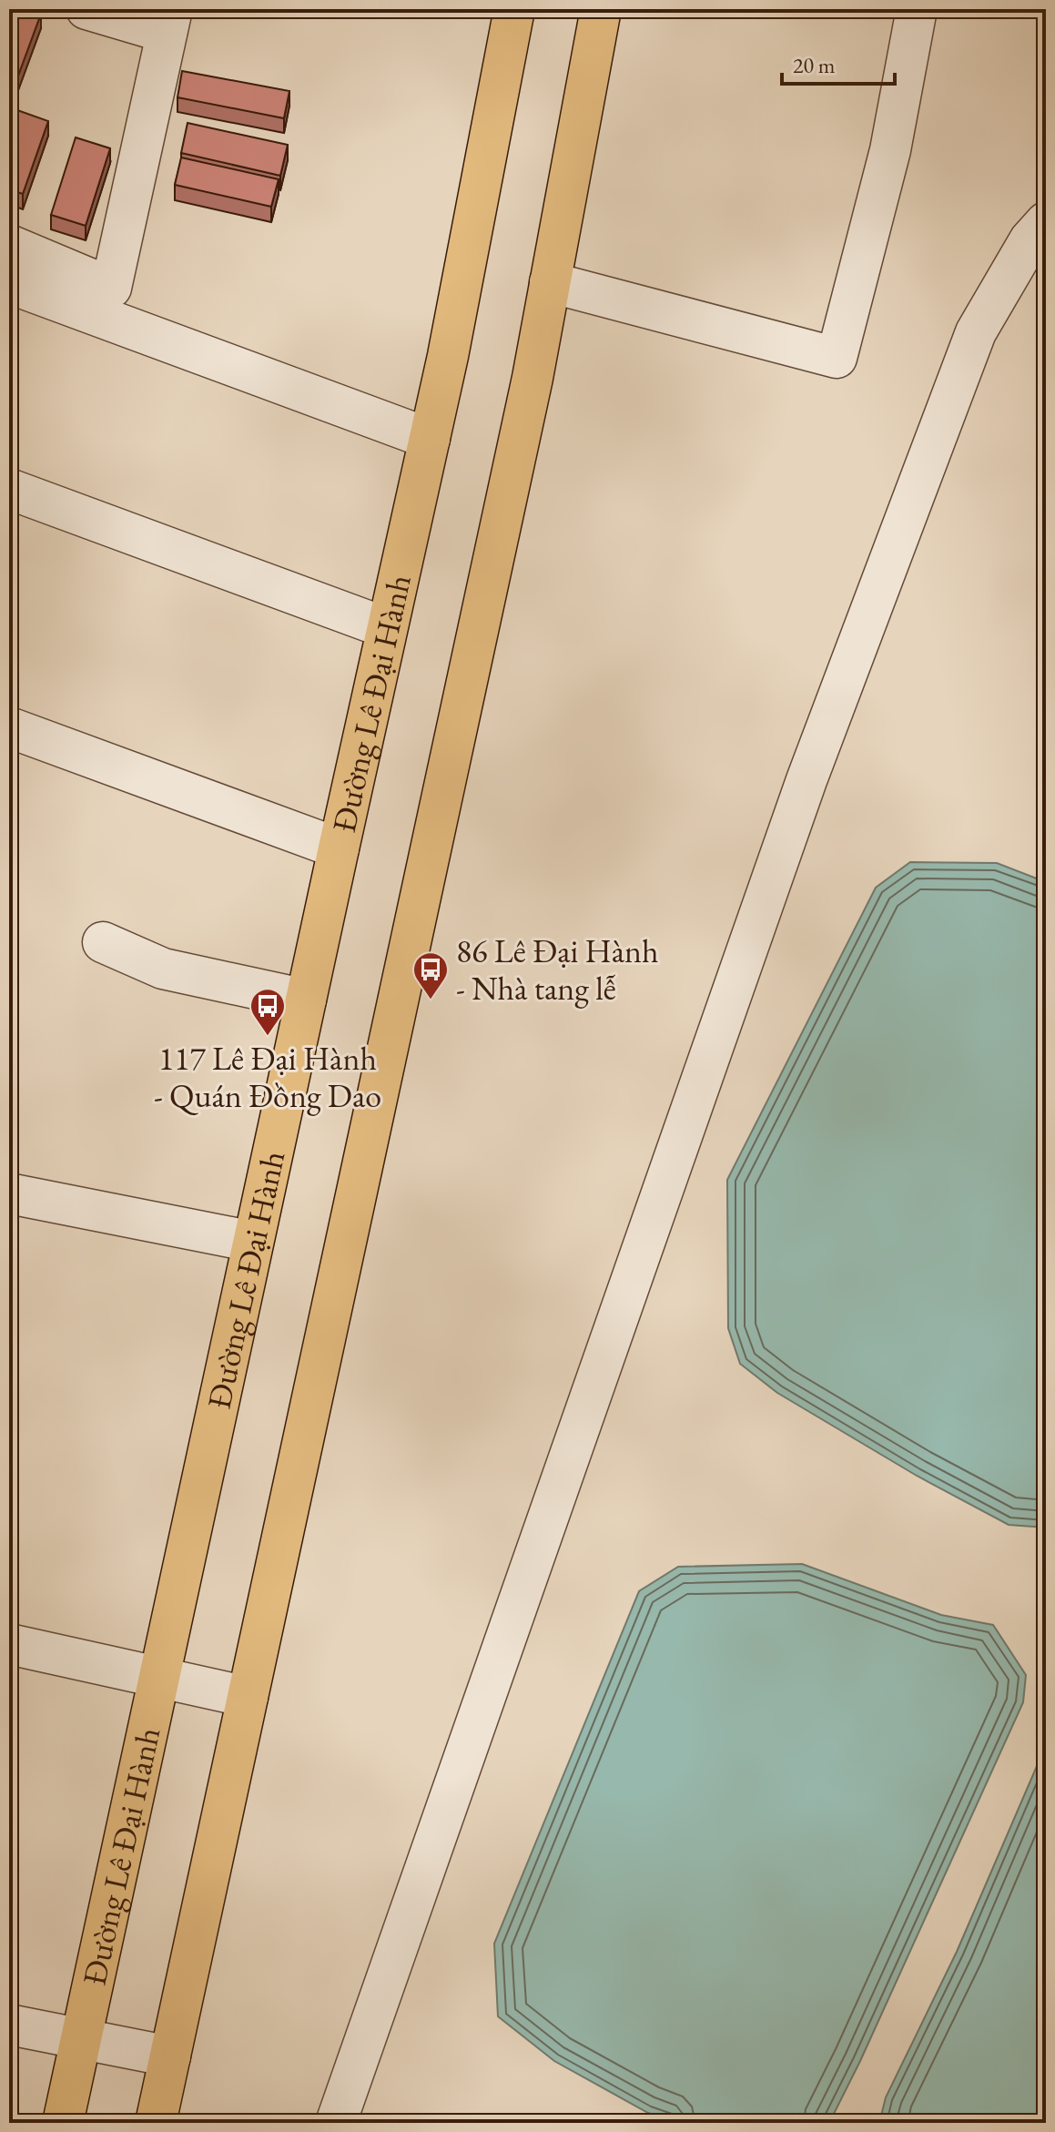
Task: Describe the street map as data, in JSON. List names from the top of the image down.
{
  "streets": {
    "main road": ["Đường Lê Đại Hành"]
  },
  "places": {
    "bus stop": ["86 Lê Đại Hành - Nhà tang lễ", "117 Lê Đại Hành - Quán Đồng Dao"]
  },
  "scale_bar": "20 m"
}
